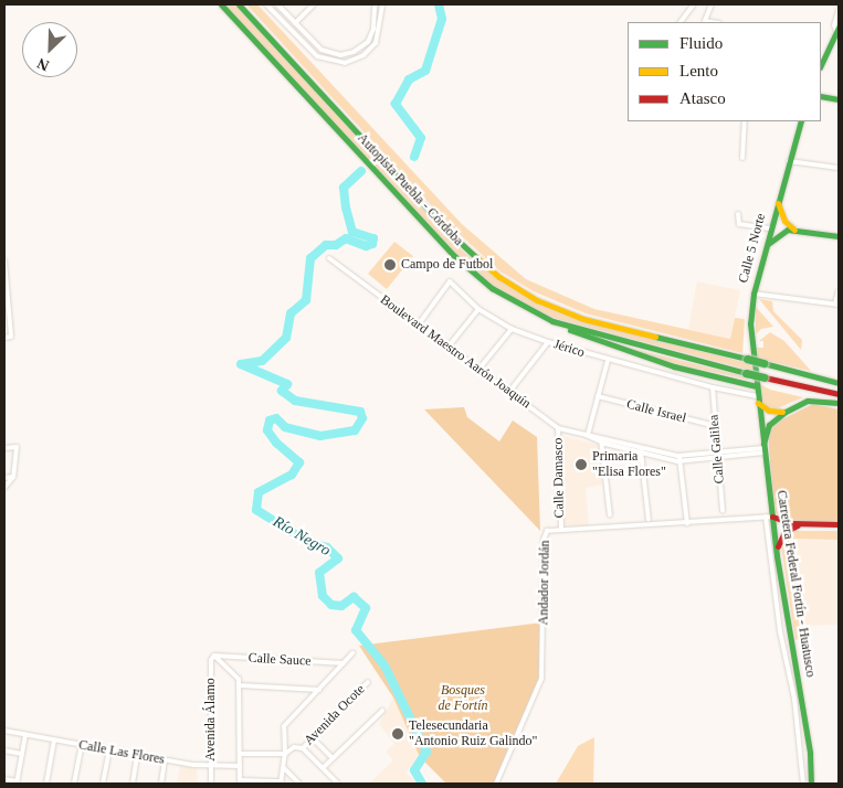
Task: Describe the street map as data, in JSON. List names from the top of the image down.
{
  "streets": {
    "main road": ["Autopista Puebla - Córdoba", "Calle 5 Norte", "Carretera Federal Fortín - Huatusco"],
    "street": [
      "Jérico",
      "Boulevard Maestro Aarón Joaquín",
      "Calle Israel",
      "Calle Galilea",
      "Calle Damasco",
      "Andador Jordán",
      "Calle Sauce",
      "Avenida Ocote",
      "Avenida Álamo",
      "Calle Las Flores"
    ]
  },
  "crossings": [
    ["Calle 5 Norte", "Carretera Federal Fortín - Huatusco"],
    ["Jérico", "Boulevard Maestro Aarón Joaquín"],
    ["Jérico", "Calle Galilea"],
    ["Jérico", "Carretera Federal Fortín - Huatusco"],
    ["Boulevard Maestro Aarón Joaquín", "Calle Galilea"],
    ["Boulevard Maestro Aarón Joaquín", "Calle Damasco"],
    ["Boulevard Maestro Aarón Joaquín", "Carretera Federal Fortín - Huatusco"],
    ["Calle Israel", "Calle Galilea"],
    ["Calle Damasco", "Andador Jordán"],
    ["Andador Jordán", "Carretera Federal Fortín - Huatusco"],
    ["Calle Sauce", "Avenida Álamo"],
    ["Avenida Álamo", "Calle Las Flores"]
  ],
  "water": ["Río Negro"],
  "parks": ["Bosques de Fortín"],
  "places": ["Campo de Futbol", "Primaria \"Elisa Flores\"", "Telesecundaria \"Antonio Ruiz Galindo\""],
  "legend": ["Fluido", "Lento", "Atasco"],
  "north": "bottom left"
}
